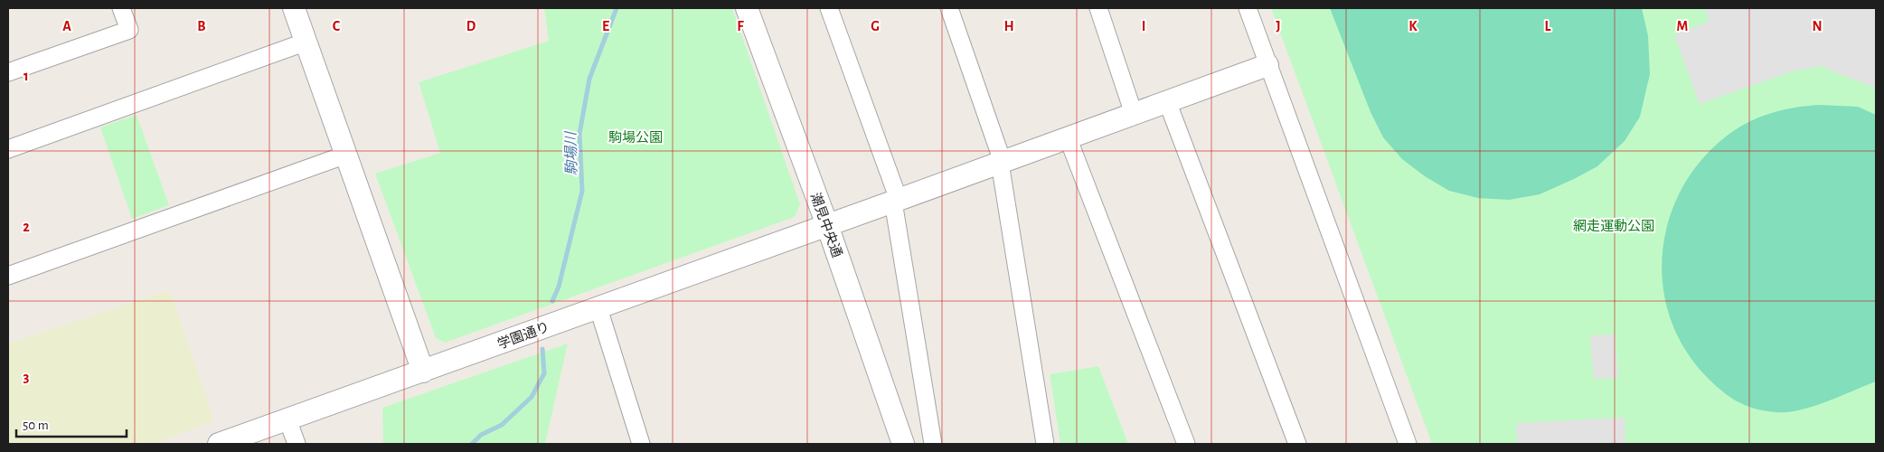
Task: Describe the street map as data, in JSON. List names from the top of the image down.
{
  "streets": {
    "street": ["潮見中央通", "学園通り"]
  },
  "crossings": [
    ["潮見中央通", "学園通り"]
  ],
  "water": ["駒場川"],
  "parks": ["駒場公園", "網走運動公園"],
  "scale_bar": "50 m",
  "grid": {
    "columns": [
      "A",
      "B",
      "C",
      "D",
      "E",
      "F",
      "G",
      "H",
      "I",
      "J",
      "K",
      "L",
      "M",
      "N"
    ],
    "rows": ["1", "2", "3"]
  }
}
